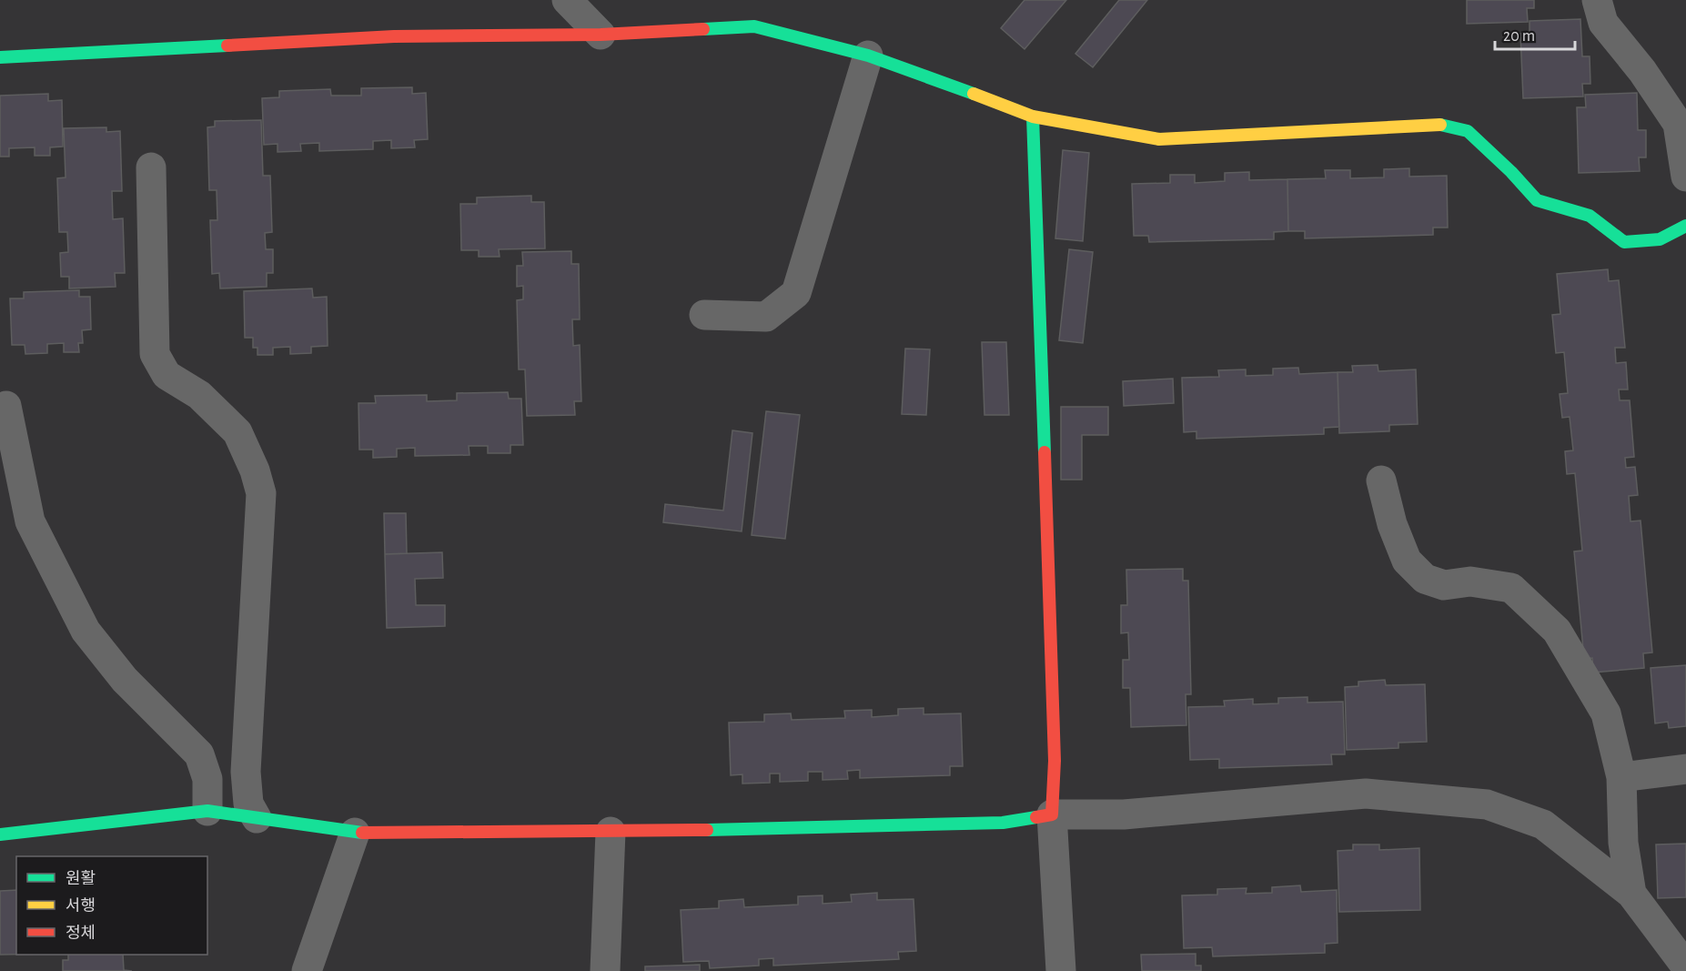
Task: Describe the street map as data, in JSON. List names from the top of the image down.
{
  "legend": ["원활", "서행", "정체"],
  "scale_bar": "20 m"
}
